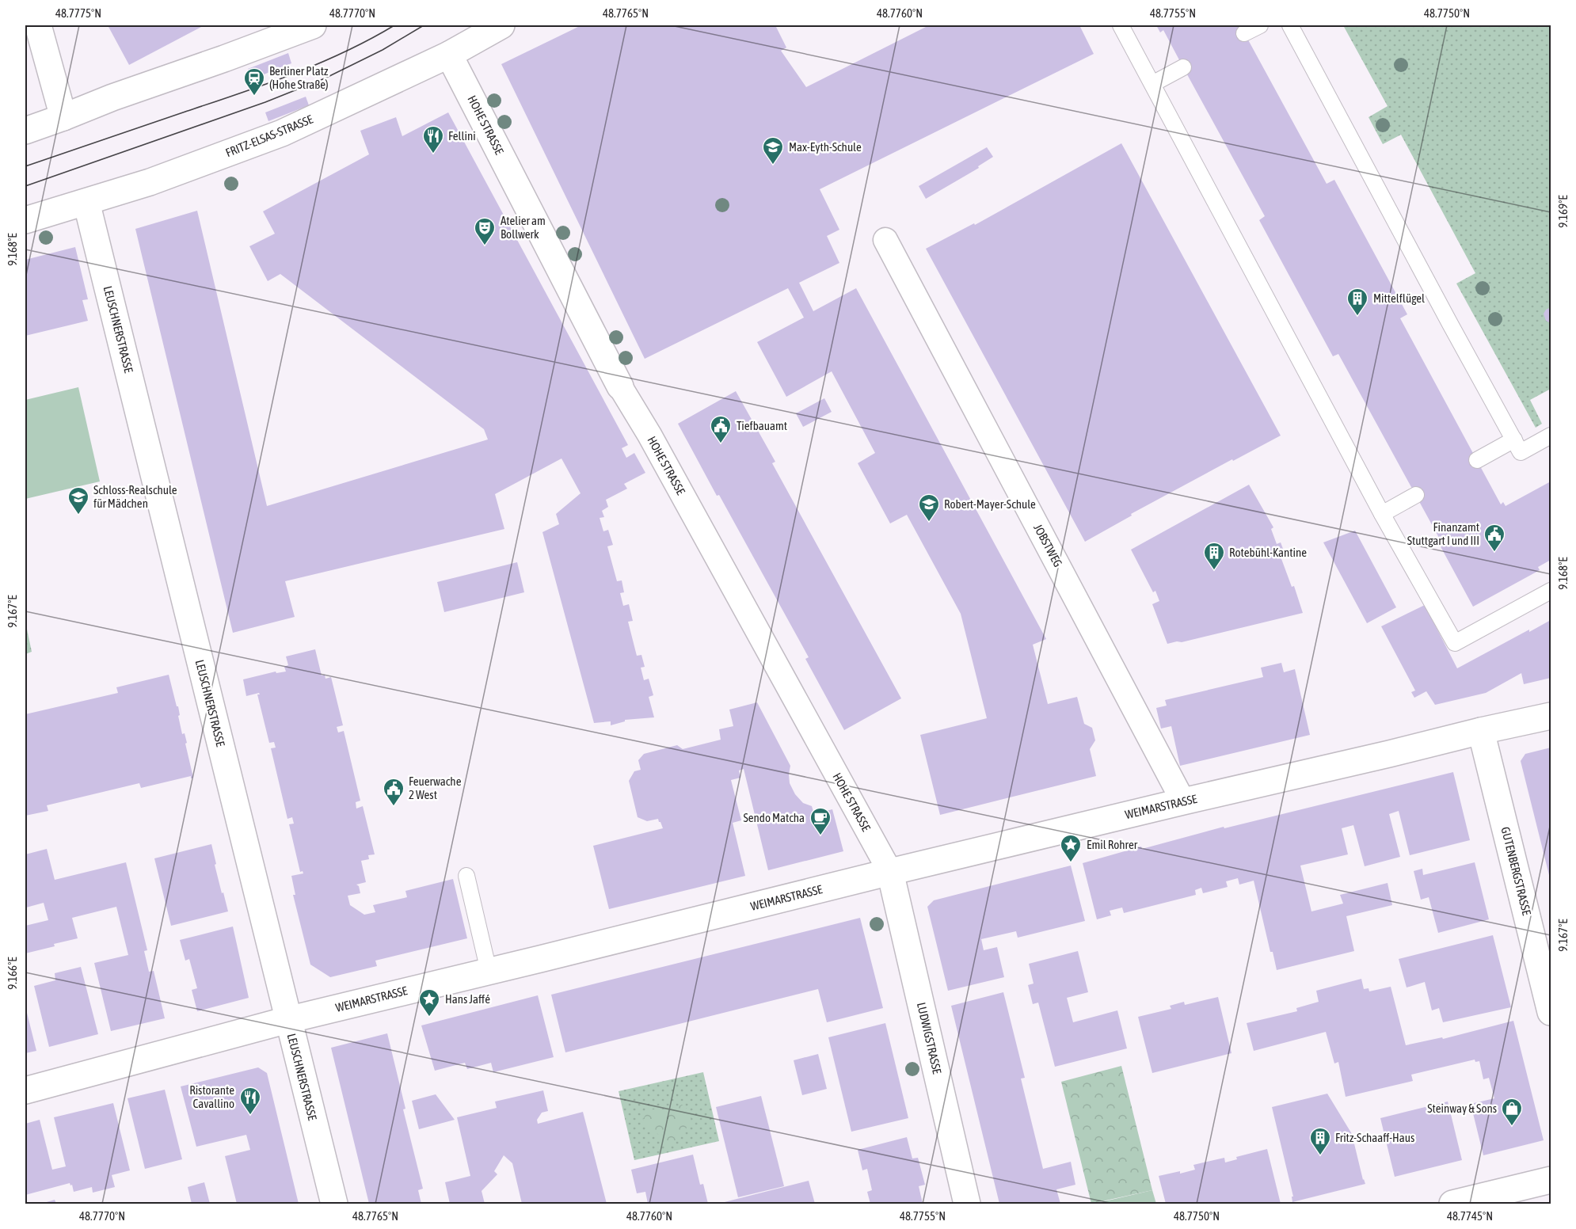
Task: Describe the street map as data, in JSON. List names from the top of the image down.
{
  "streets": {
    "street": [
      "HOHE STRASSE",
      "FRITZ-ELSAS-STRASSE",
      "LEUSCHNERSTRASSE",
      "JOBSTWEG",
      "WEIMARSTRASSE",
      "GUTENBERGSTRASSE",
      "LUDWIGSTRASSE"
    ]
  },
  "crossings": [
    ["HOHE STRASSE", "FRITZ-ELSAS-STRASSE"],
    ["HOHE STRASSE", "WEIMARSTRASSE"],
    ["HOHE STRASSE", "LUDWIGSTRASSE"],
    ["FRITZ-ELSAS-STRASSE", "LEUSCHNERSTRASSE"],
    ["LEUSCHNERSTRASSE", "WEIMARSTRASSE"],
    ["JOBSTWEG", "WEIMARSTRASSE"],
    ["WEIMARSTRASSE", "GUTENBERGSTRASSE"],
    ["WEIMARSTRASSE", "LUDWIGSTRASSE"]
  ],
  "places": {
    "station": ["Berliner Platz (Hohe Straße)"],
    "restaurant": ["Fellini", "Ristorante Cavallino"],
    "school or university": ["Max-Eyth-Schule", "Schloss-Realschule für Mädchen", "Robert-Mayer-Schule"],
    "theatre": ["Atelier am Bollwerk"],
    "building": ["Mittelflügel", "Rotebühl-Kantine", "Fritz-Schaaff-Haus"],
    "public building": ["Tiefbauamt", "Finanzamt Stuttgart I und III", "Feuerwache 2 West"],
    "cafe": ["Sendo Matcha"],
    "place": ["Emil Rohrer", "Hans Jaffé"],
    "shop": ["Steinway & Sons"]
  },
  "coordinates": [
    "48.7775°N",
    "48.7770°N",
    "48.7765°N",
    "48.7760°N",
    "48.7755°N",
    "48.7750°N",
    "9.169°E",
    "9.168°E",
    "9.167°E",
    "9.166°E",
    "48.7745°N"
  ]
}
